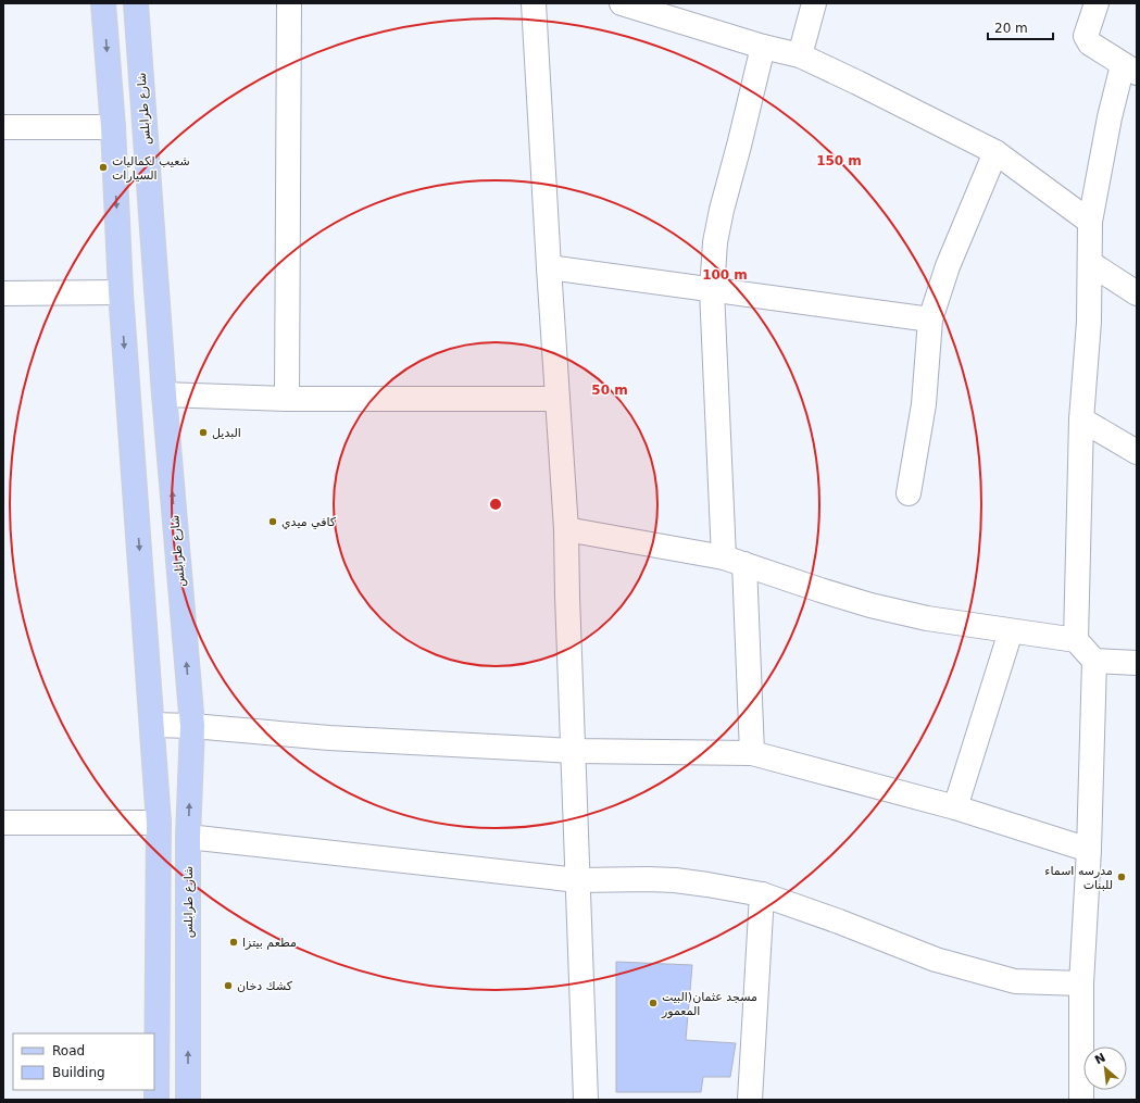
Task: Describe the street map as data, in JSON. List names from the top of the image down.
{
  "streets": {
    "main road": ["شارع طرابلس"]
  },
  "places": [
    "شعيب لكماليات السيارات",
    "البديل",
    "كافي ميدي",
    "مدرسه اسماء للبنات",
    "مطعم بيتزا",
    "كشك دخان",
    "مسجد عثمان(البيت المعمور"
  ],
  "legend": ["Road", "Building"],
  "scale_bar": "20 m",
  "north": "top left",
  "rings": ["150 m", "100 m", "50 m"]
}
